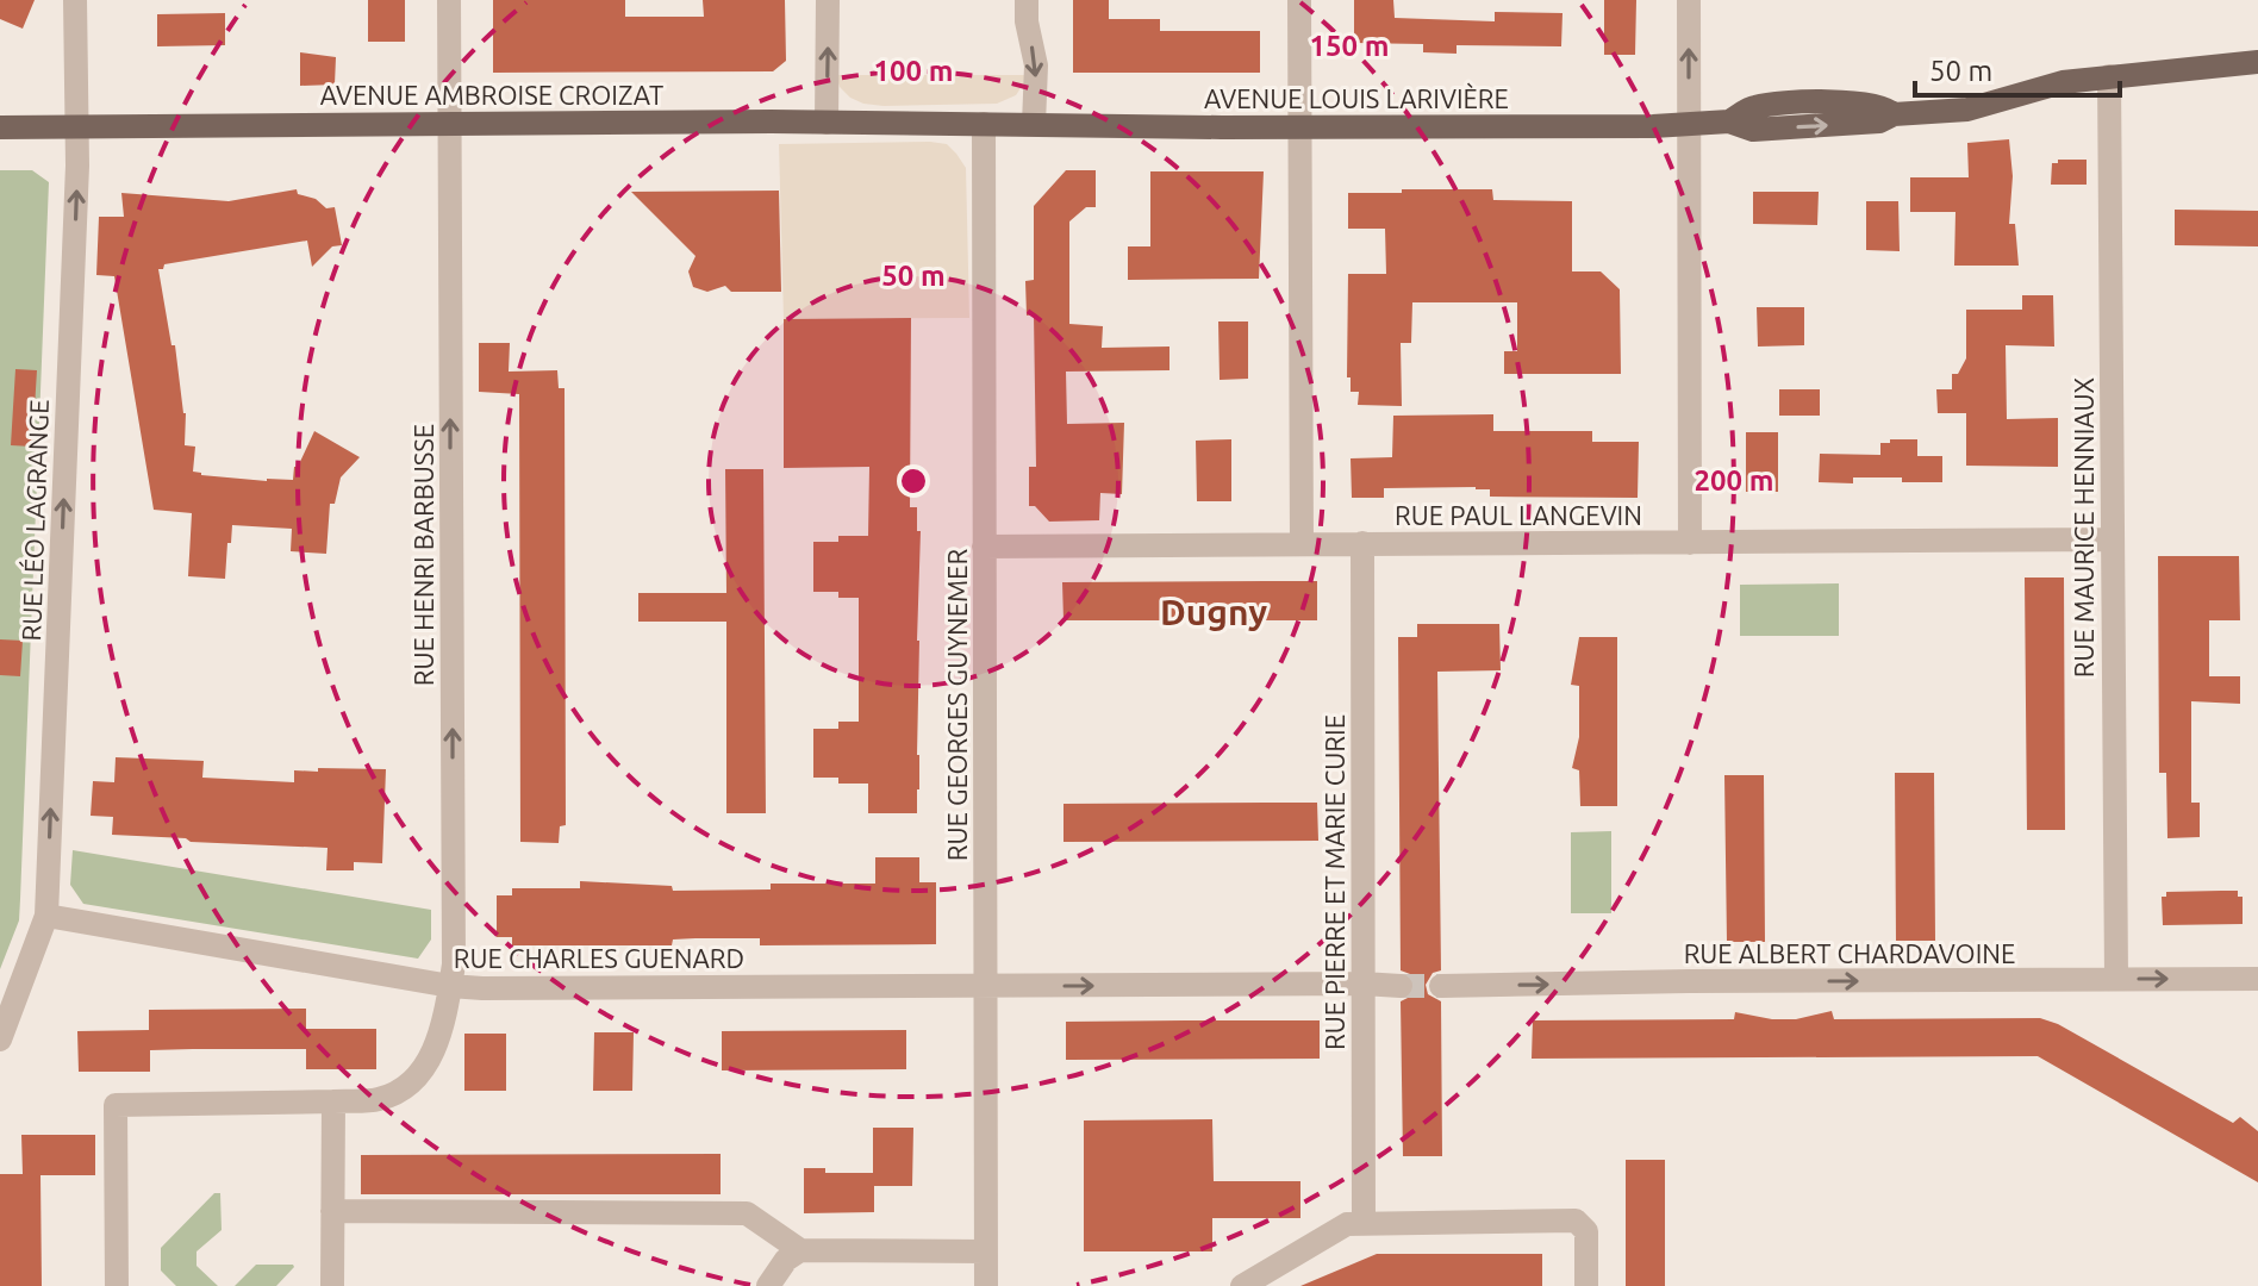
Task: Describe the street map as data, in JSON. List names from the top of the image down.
{
  "streets": {
    "main road": ["AVENUE AMBROISE CROIZAT", "AVENUE LOUIS LARIVIÈRE"],
    "street": [
      "RUE PAUL LANGEVIN",
      "RUE LÉO LAGRANGE",
      "RUE MAURICE HENNIAUX",
      "RUE HENRI BARBUSSE",
      "RUE GEORGES GUYNEMER",
      "RUE PIERRE ET MARIE CURIE",
      "RUE ALBERT CHARDAVOINE",
      "RUE CHARLES GUENARD"
    ]
  },
  "crossings": [
    ["AVENUE AMBROISE CROIZAT", "AVENUE LOUIS LARIVIÈRE"],
    ["AVENUE AMBROISE CROIZAT", "RUE LÉO LAGRANGE"],
    ["AVENUE AMBROISE CROIZAT", "RUE HENRI BARBUSSE"],
    ["AVENUE AMBROISE CROIZAT", "RUE GEORGES GUYNEMER"],
    ["AVENUE LOUIS LARIVIÈRE", "RUE MAURICE HENNIAUX"],
    ["AVENUE LOUIS LARIVIÈRE", "RUE GEORGES GUYNEMER"],
    ["RUE PAUL LANGEVIN", "RUE MAURICE HENNIAUX"],
    ["RUE PAUL LANGEVIN", "RUE GEORGES GUYNEMER"],
    ["RUE PAUL LANGEVIN", "RUE PIERRE ET MARIE CURIE"],
    ["RUE LÉO LAGRANGE", "RUE CHARLES GUENARD"],
    ["RUE MAURICE HENNIAUX", "RUE ALBERT CHARDAVOINE"],
    ["RUE HENRI BARBUSSE", "RUE CHARLES GUENARD"],
    ["RUE GEORGES GUYNEMER", "RUE CHARLES GUENARD"]
  ],
  "one_way": ["RUE LÉO LAGRANGE", "RUE HENRI BARBUSSE", "RUE ALBERT CHARDAVOINE"],
  "districts": ["Dugny"],
  "scale_bar": "50 m",
  "rings": [
    "150 m",
    "100 m",
    "50 m",
    "200 m"
  ]
}
